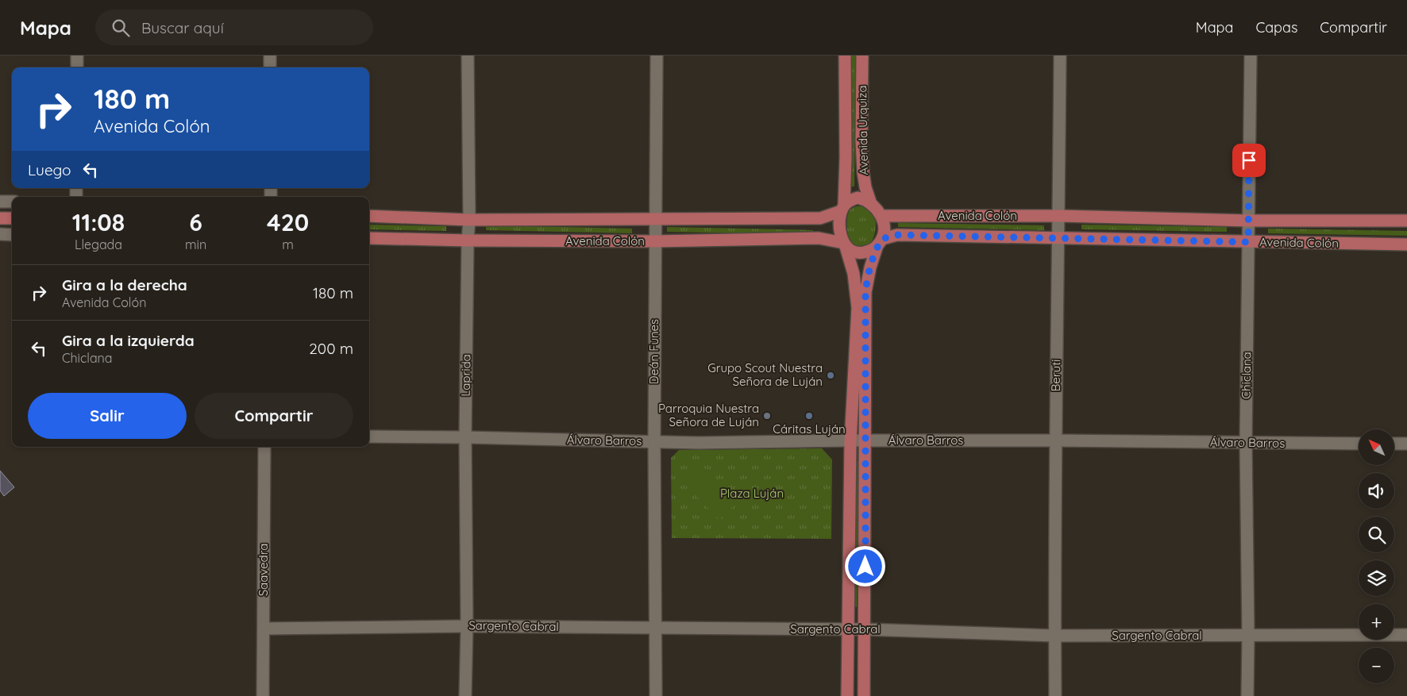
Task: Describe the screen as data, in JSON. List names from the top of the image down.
{
  "streets": {
    "main road": ["Avenida Urquiza", "Avenida Colón"],
    "street": [
      "Deán Funes",
      "Laprida",
      "Beruti",
      "Chiclana",
      "Álvaro Barros",
      "Saavedra",
      "Sargento Cabral"
    ]
  },
  "crossings": [
    ["Avenida Urquiza", "Avenida Colón"],
    ["Avenida Colón", "Deán Funes"],
    ["Avenida Colón", "Laprida"],
    ["Avenida Colón", "Beruti"],
    ["Avenida Colón", "Chiclana"],
    ["Deán Funes", "Álvaro Barros"],
    ["Deán Funes", "Sargento Cabral"],
    ["Laprida", "Álvaro Barros"],
    ["Laprida", "Sargento Cabral"],
    ["Beruti", "Álvaro Barros"],
    ["Beruti", "Sargento Cabral"],
    ["Chiclana", "Álvaro Barros"],
    ["Chiclana", "Sargento Cabral"],
    ["Saavedra", "Sargento Cabral"]
  ],
  "parks": ["Plaza Luján"],
  "places": ["Grupo Scout Nuestra Señora de Luján", "Parroquia Nuestra Señora de Luján", "Cáritas Luján"],
  "north": "top left",
  "page": {
    "header": "Mapa",
    "search": "Buscar aquí",
    "nav": ["Mapa", "Capas", "Compartir"],
    "turn": ["180 m", "Avenida Colón"],
    "then": "Luego",
    "eta": [
      "11:08",
      "Llegada",
      "6",
      "min",
      "420",
      "m"
    ],
    "list": [
      {
        "name": "Gira a la derecha",
        "note": "Avenida Colón",
        "value": "180 m"
      },
      {
        "name": "Gira a la izquierda",
        "note": "Chiclana",
        "value": "200 m"
      }
    ],
    "buttons": ["Salir", "Compartir"],
    "map_buttons": ["+", "−"]
  }
}
